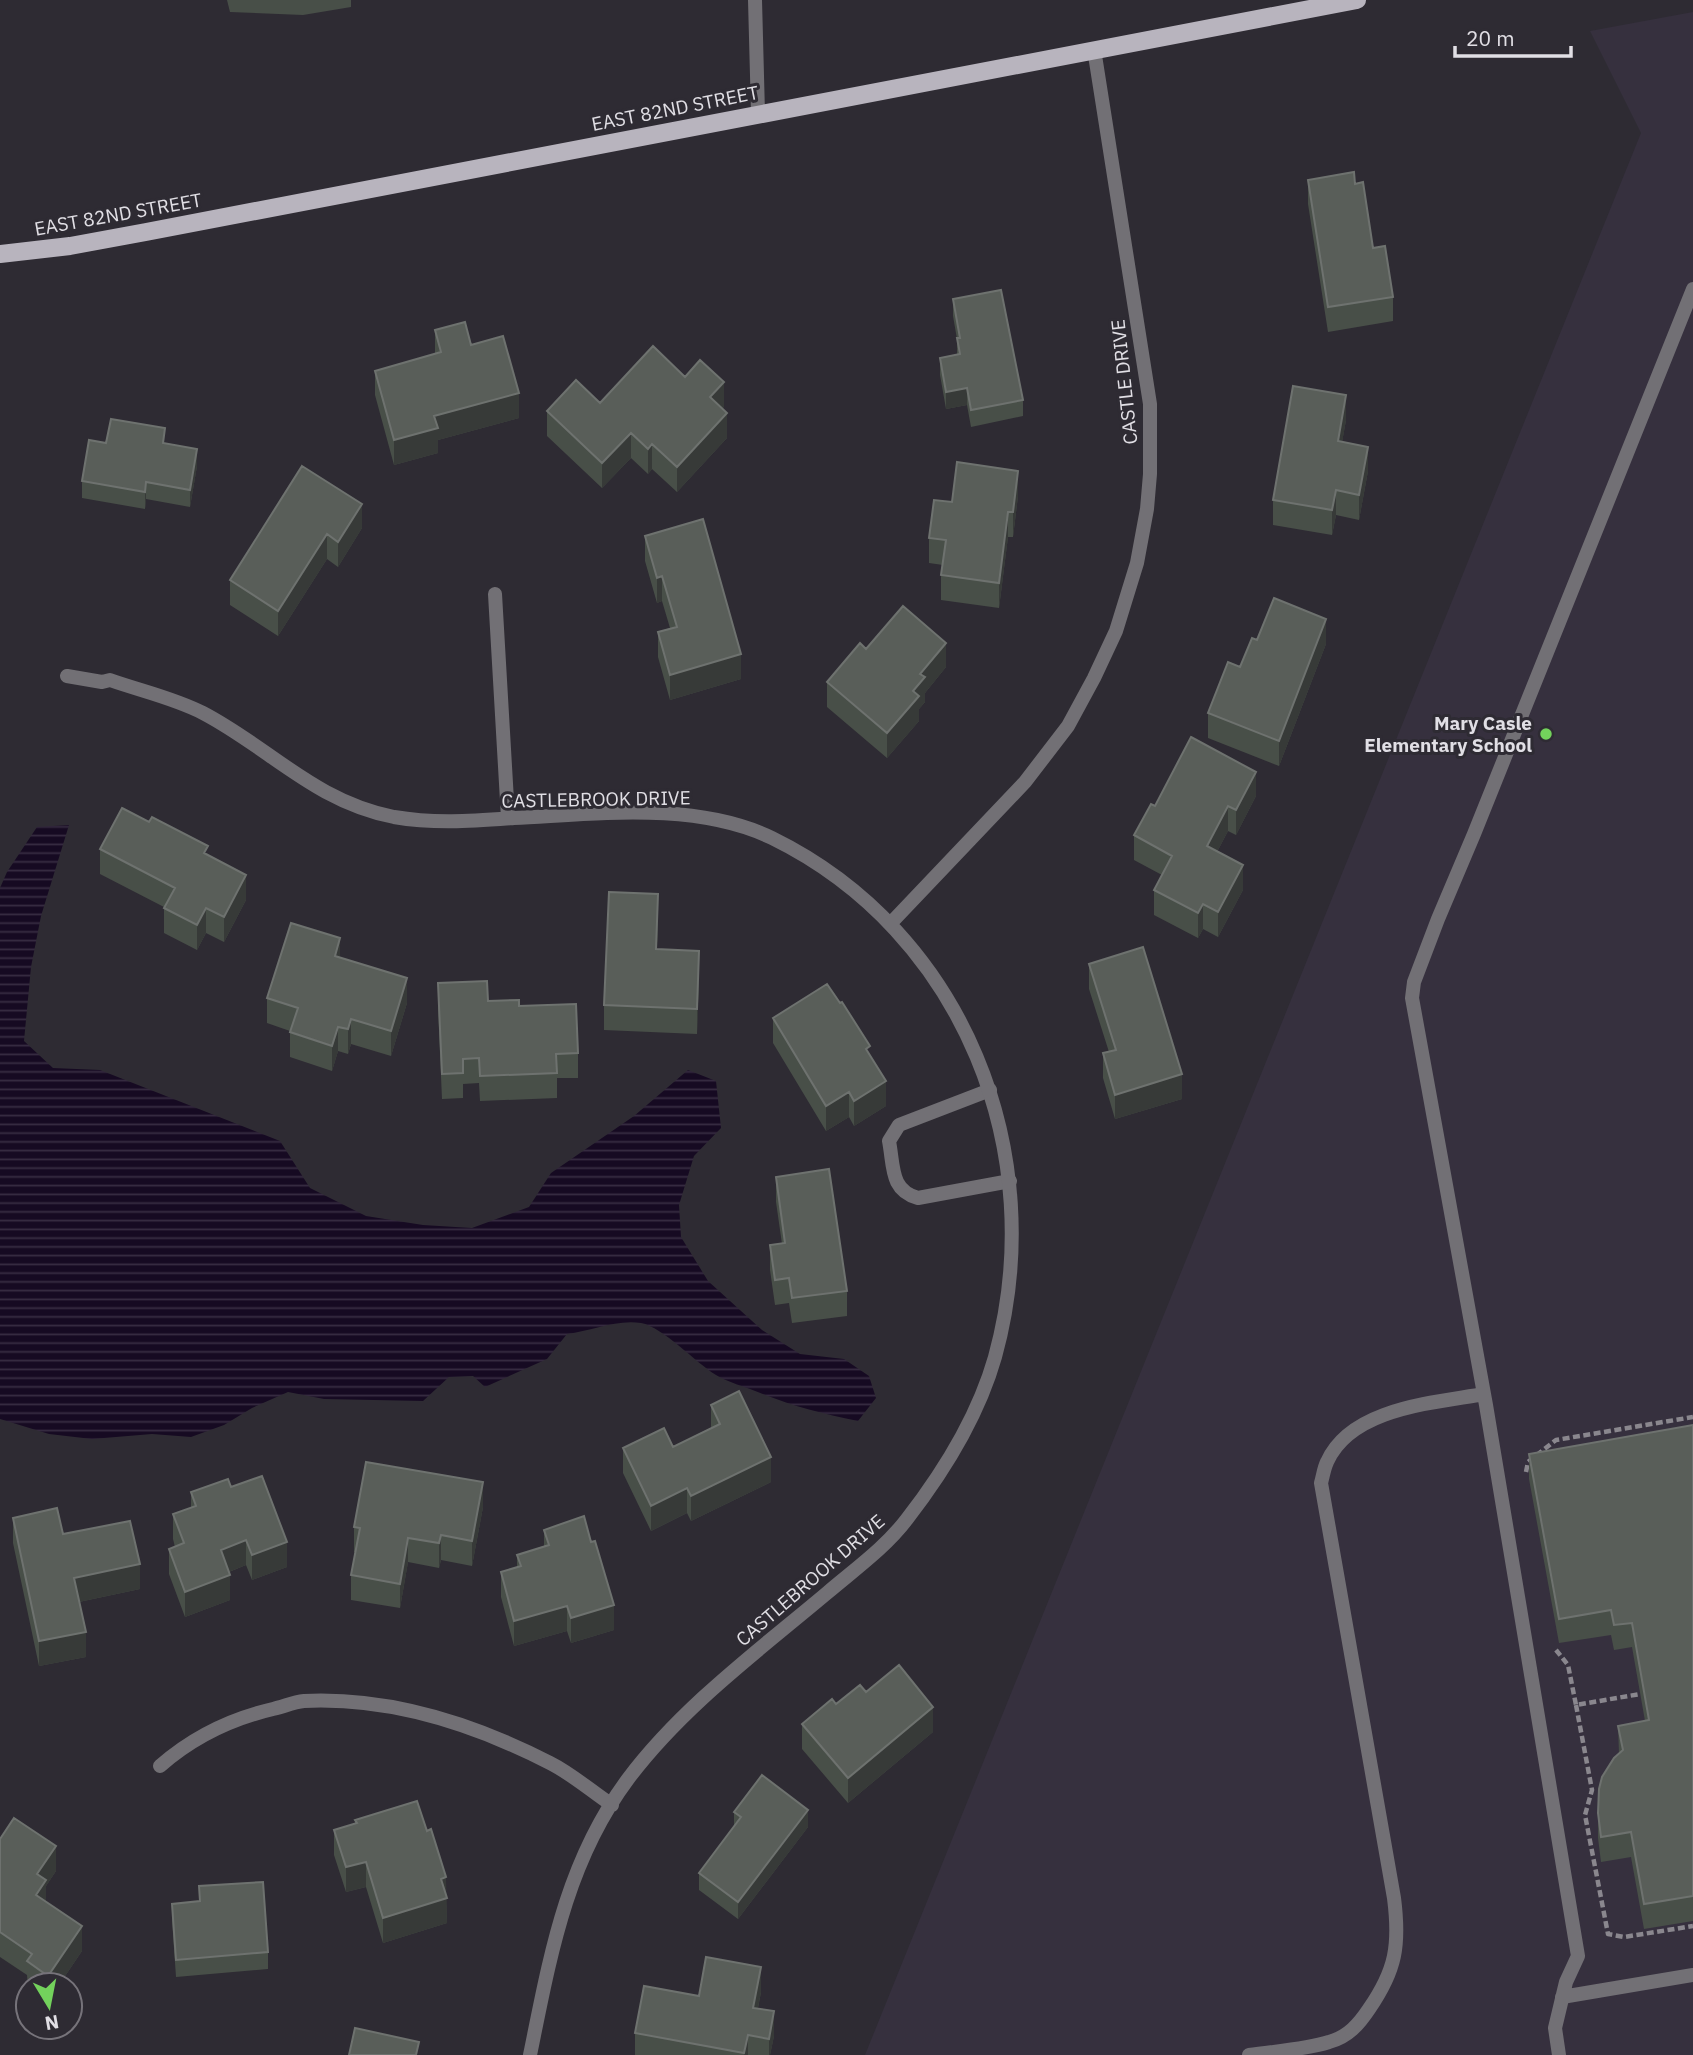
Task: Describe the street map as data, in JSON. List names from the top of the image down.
{
  "streets": {
    "main road": ["EAST 82ND STREET"],
    "street": ["CASTLE DRIVE", "CASTLEBROOK DRIVE"]
  },
  "crossings": [
    ["EAST 82ND STREET", "CASTLE DRIVE"],
    ["CASTLE DRIVE", "CASTLEBROOK DRIVE"]
  ],
  "places": ["Mary Casle Elementary School"],
  "scale_bar": "20 m",
  "north": "bottom"
}
